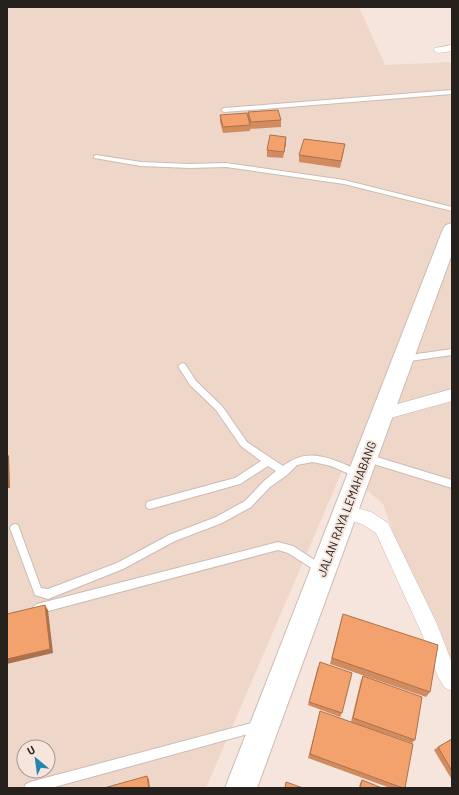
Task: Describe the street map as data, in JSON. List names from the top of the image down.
{
  "streets": {
    "main road": ["JALAN RAYA LEMAHABANG"]
  },
  "north": "top left"
}
